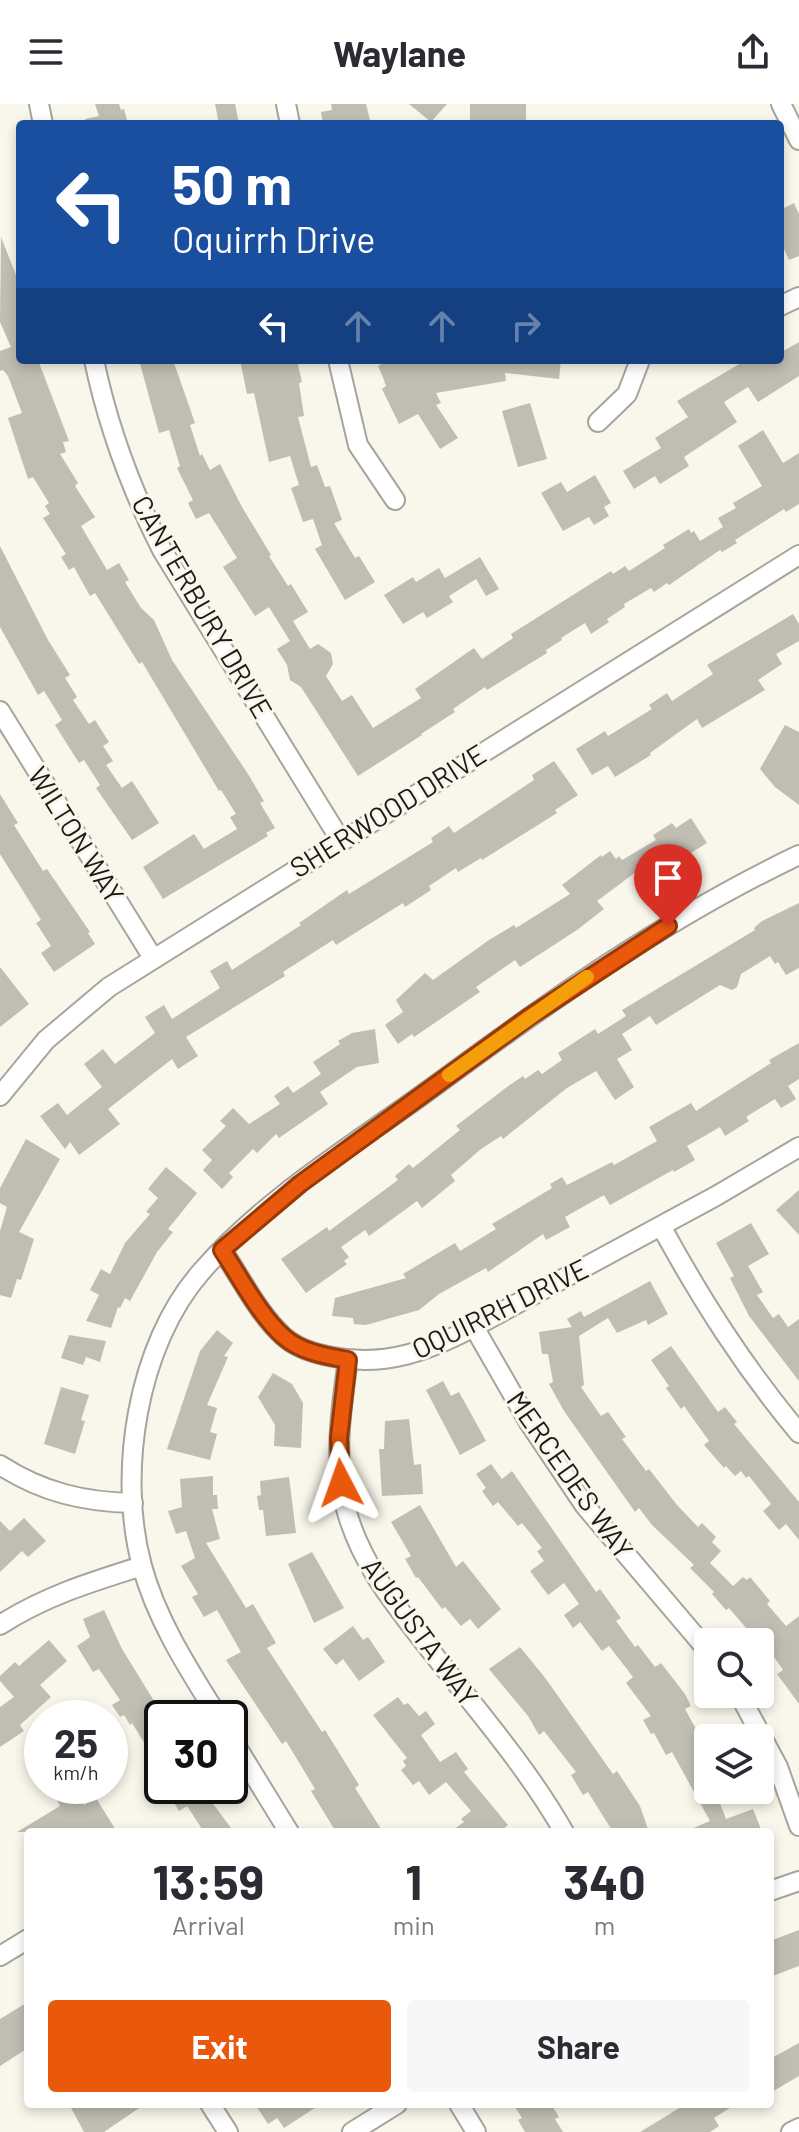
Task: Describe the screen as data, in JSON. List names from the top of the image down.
{
  "streets": {
    "street": [
      "CANTERBURY DRIVE",
      "SHERWOOD DRIVE",
      "WILTON WAY",
      "OQUIRRH DRIVE",
      "MERCEDES WAY",
      "AUGUSTA WAY"
    ]
  },
  "crossings": [
    ["CANTERBURY DRIVE", "SHERWOOD DRIVE"],
    ["SHERWOOD DRIVE", "WILTON WAY"],
    ["OQUIRRH DRIVE", "MERCEDES WAY"],
    ["OQUIRRH DRIVE", "AUGUSTA WAY"]
  ],
  "page": {
    "header": "Waylane",
    "turn": ["50 m", "Oquirrh Drive"],
    "speed": "25 km/h",
    "limit": "30",
    "eta": [
      "13:59",
      "Arrival",
      "1",
      "min",
      "340",
      "m"
    ],
    "buttons": ["Exit", "Share"]
  }
}
